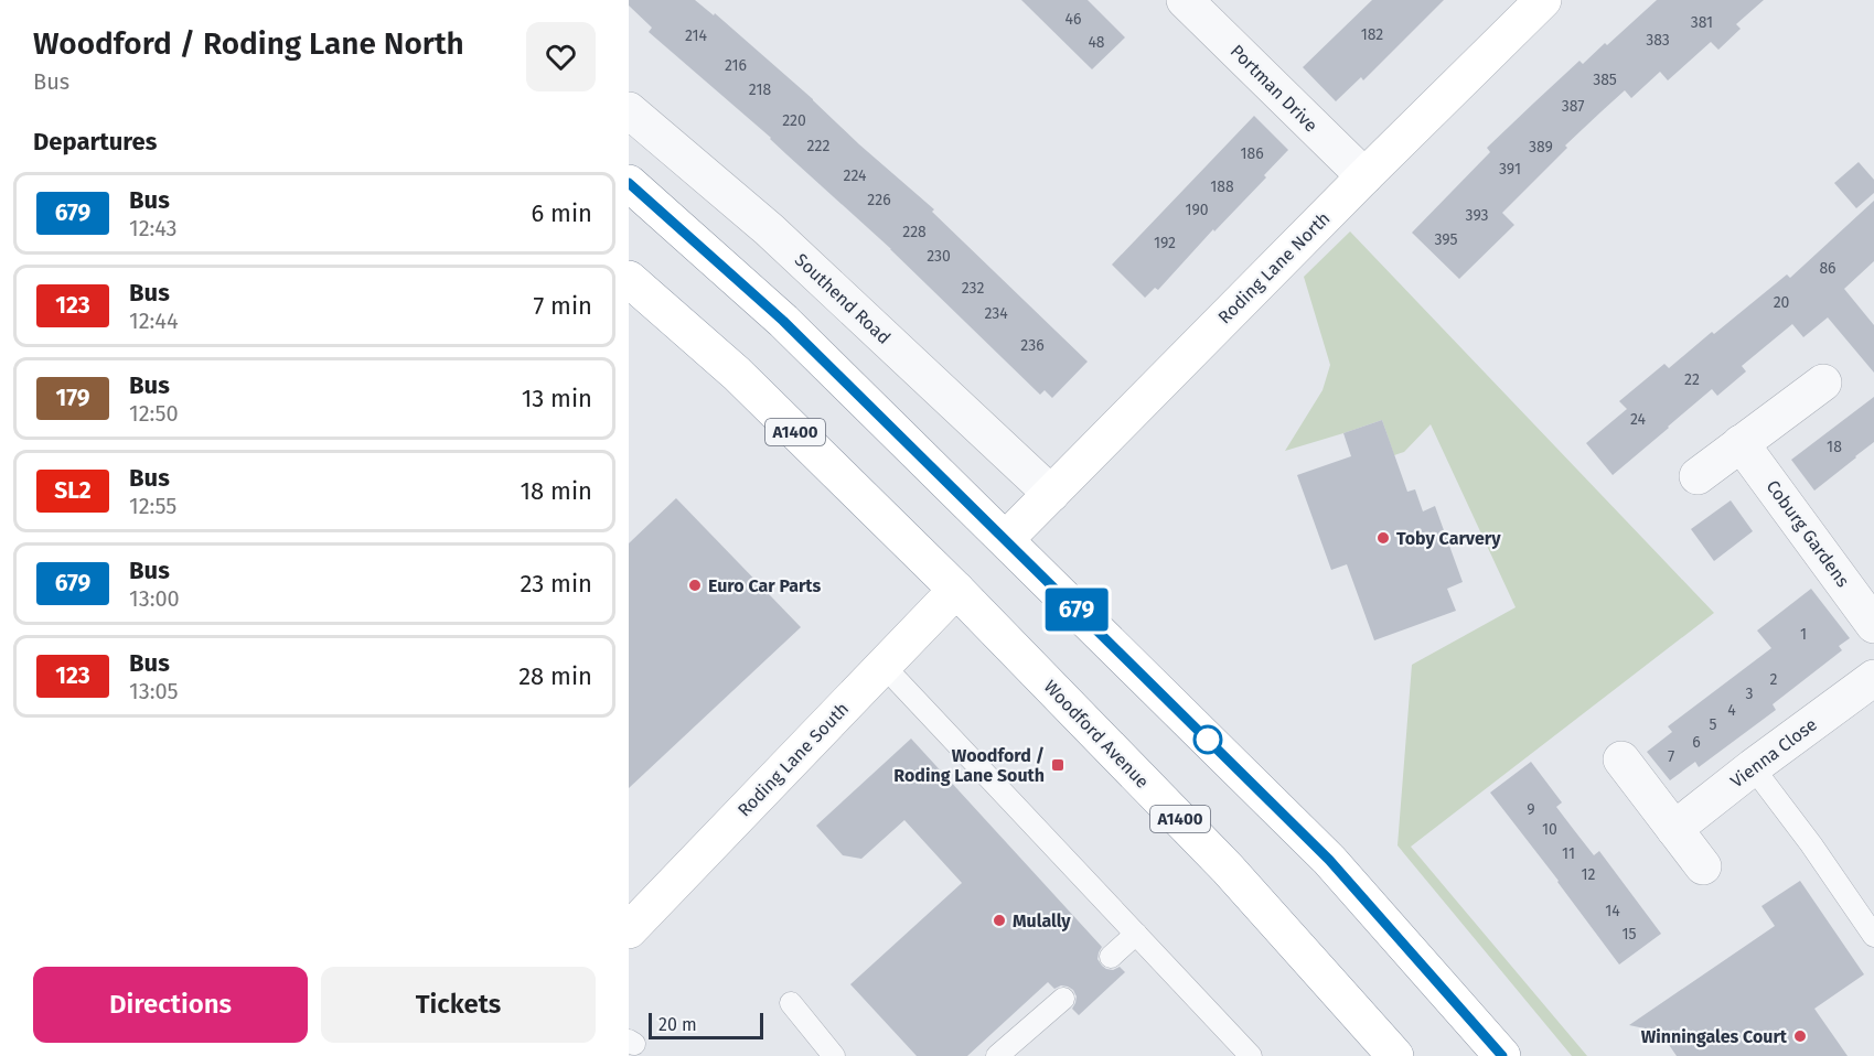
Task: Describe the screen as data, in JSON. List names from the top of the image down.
{
  "streets": {
    "main road": [
      "Roding Lane North",
      "A1400",
      "Woodford Avenue",
      "Roding Lane South"
    ],
    "street": [
      "Portman Drive",
      "Southend Road",
      "Coburg Gardens",
      "Vienna Close"
    ]
  },
  "crossings": [
    ["Portman Drive", "Roding Lane North"],
    ["Roding Lane North", "Southend Road"],
    ["A1400", "Woodford Avenue"],
    ["A1400", "Roding Lane South"],
    ["Woodford Avenue", "Roding Lane South"]
  ],
  "places": {
    "other": [
      "Toby Carvery",
      "Euro Car Parts",
      "Mulally",
      "Winningales Court"
    ],
    "transit": ["Woodford / Roding Lane South"]
  },
  "lines": ["bus line 679"],
  "house_numbers": [
    "46",
    "381",
    "182",
    "214",
    "383",
    "48",
    "216",
    "385",
    "218",
    "387",
    "220",
    "222",
    "389",
    "186",
    "391",
    "224",
    "188",
    "226",
    "190",
    "393",
    "228",
    "395",
    "192",
    "230",
    "86",
    "232",
    "20",
    "234",
    "236",
    "22",
    "24",
    "18",
    "1",
    "2",
    "3",
    "4",
    "5",
    "6",
    "7",
    "9",
    "10",
    "11",
    "12",
    "14",
    "15"
  ],
  "scale_bar": "20 m",
  "page": {
    "heading": [
      ["Woodford / Roding Lane North", "Bus"],
      "Departures"
    ],
    "on_map": "679",
    "list": [
      {
        "mark": "679",
        "name": "Bus",
        "note": "12:43",
        "value": "6 min"
      },
      {
        "mark": "123",
        "name": "Bus",
        "note": "12:44",
        "value": "7 min"
      },
      {
        "mark": "179",
        "name": "Bus",
        "note": "12:50",
        "value": "13 min"
      },
      {
        "mark": "SL2",
        "name": "Bus",
        "note": "12:55",
        "value": "18 min"
      },
      {
        "mark": "679",
        "name": "Bus",
        "note": "13:00",
        "value": "23 min"
      },
      {
        "mark": "123",
        "name": "Bus",
        "note": "13:05",
        "value": "28 min"
      }
    ],
    "buttons": ["Directions", "Tickets"],
    "scale": "20 m"
  }
}
